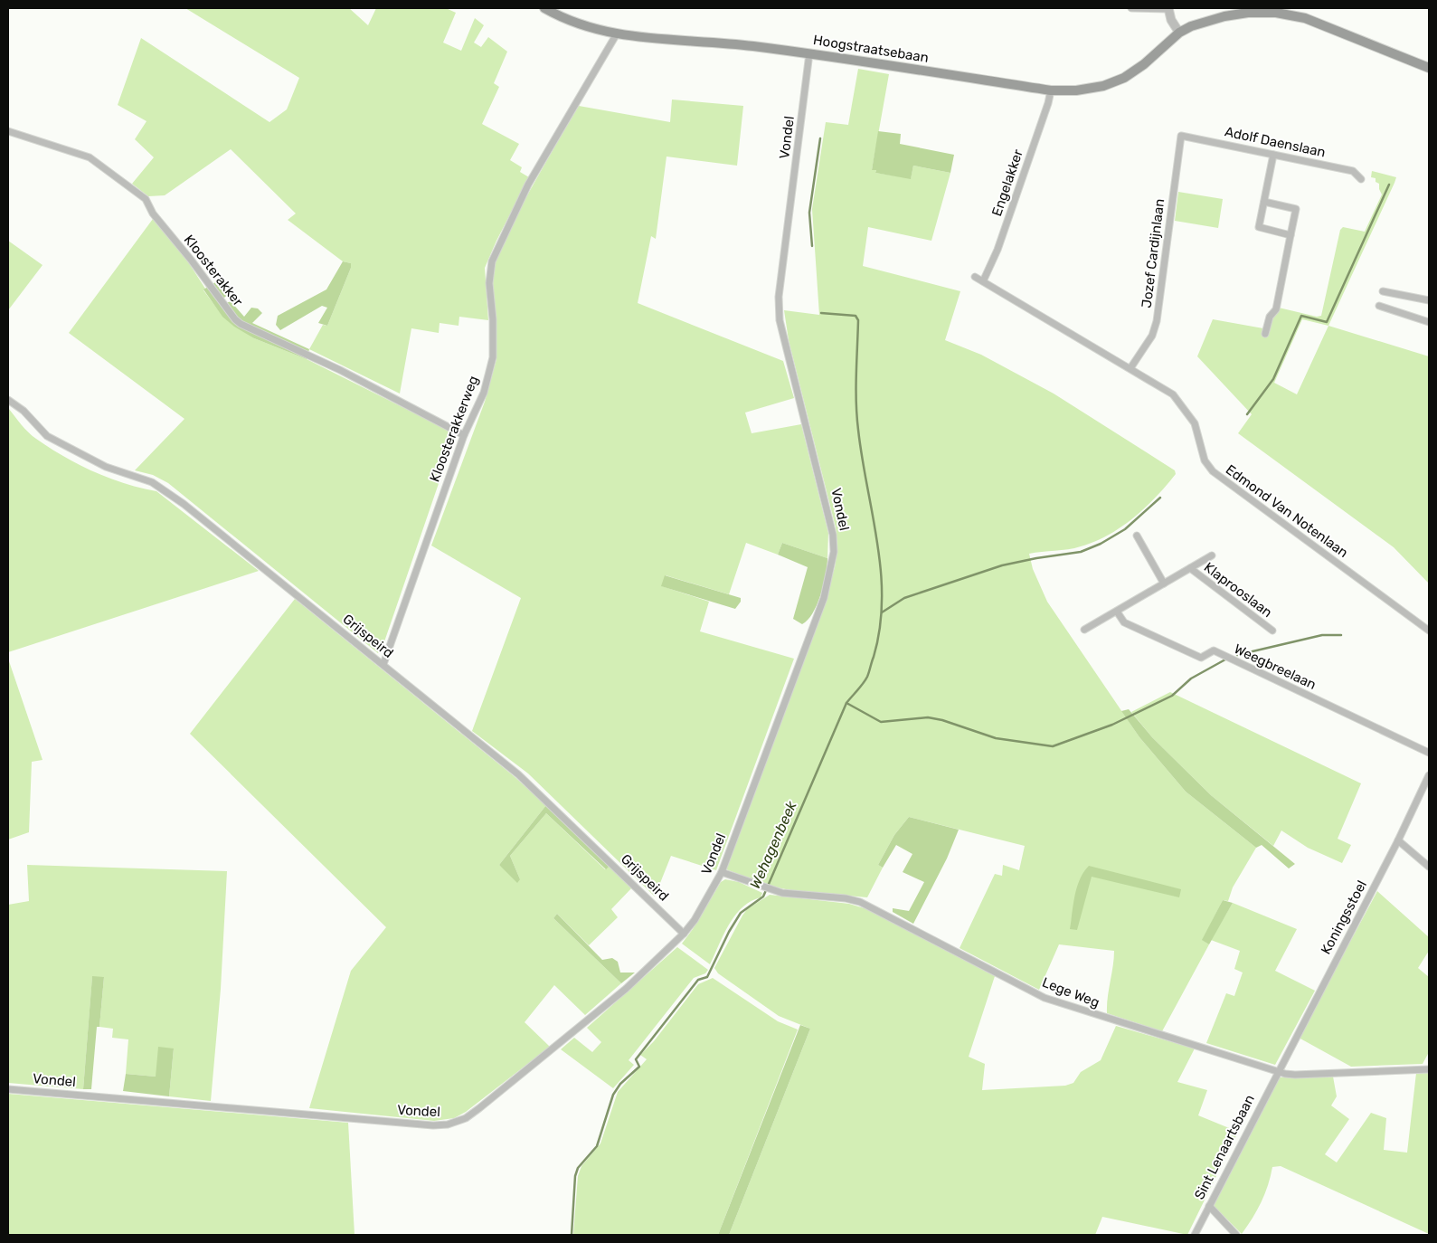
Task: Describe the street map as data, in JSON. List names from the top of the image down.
{
  "streets": {
    "main road": ["Hoogstraatsebaan"],
    "street": [
      "Vondel",
      "Adolf Daenslaan",
      "Engelakker",
      "Jozef Cardijnlaan",
      "Kloosterakker",
      "Kloosterakkerweg",
      "Edmond Van Notenlaan",
      "Klaprooslaan",
      "Grijspeird",
      "Weegbreelaan",
      "Koningsstoel",
      "Lege Weg",
      "Sint Lenaartsbaan"
    ]
  },
  "crossings": [
    ["Hoogstraatsebaan", "Vondel"],
    ["Hoogstraatsebaan", "Engelakker"],
    ["Hoogstraatsebaan", "Kloosterakkerweg"],
    ["Vondel", "Grijspeird"],
    ["Vondel", "Lege Weg"],
    ["Adolf Daenslaan", "Jozef Cardijnlaan"],
    ["Engelakker", "Edmond Van Notenlaan"],
    ["Jozef Cardijnlaan", "Edmond Van Notenlaan"],
    ["Kloosterakker", "Kloosterakkerweg"],
    ["Kloosterakkerweg", "Grijspeird"],
    ["Klaprooslaan", "Weegbreelaan"],
    ["Koningsstoel", "Lege Weg"],
    ["Koningsstoel", "Sint Lenaartsbaan"],
    ["Lege Weg", "Sint Lenaartsbaan"]
  ],
  "water": ["Wehagenbeek"]
}
